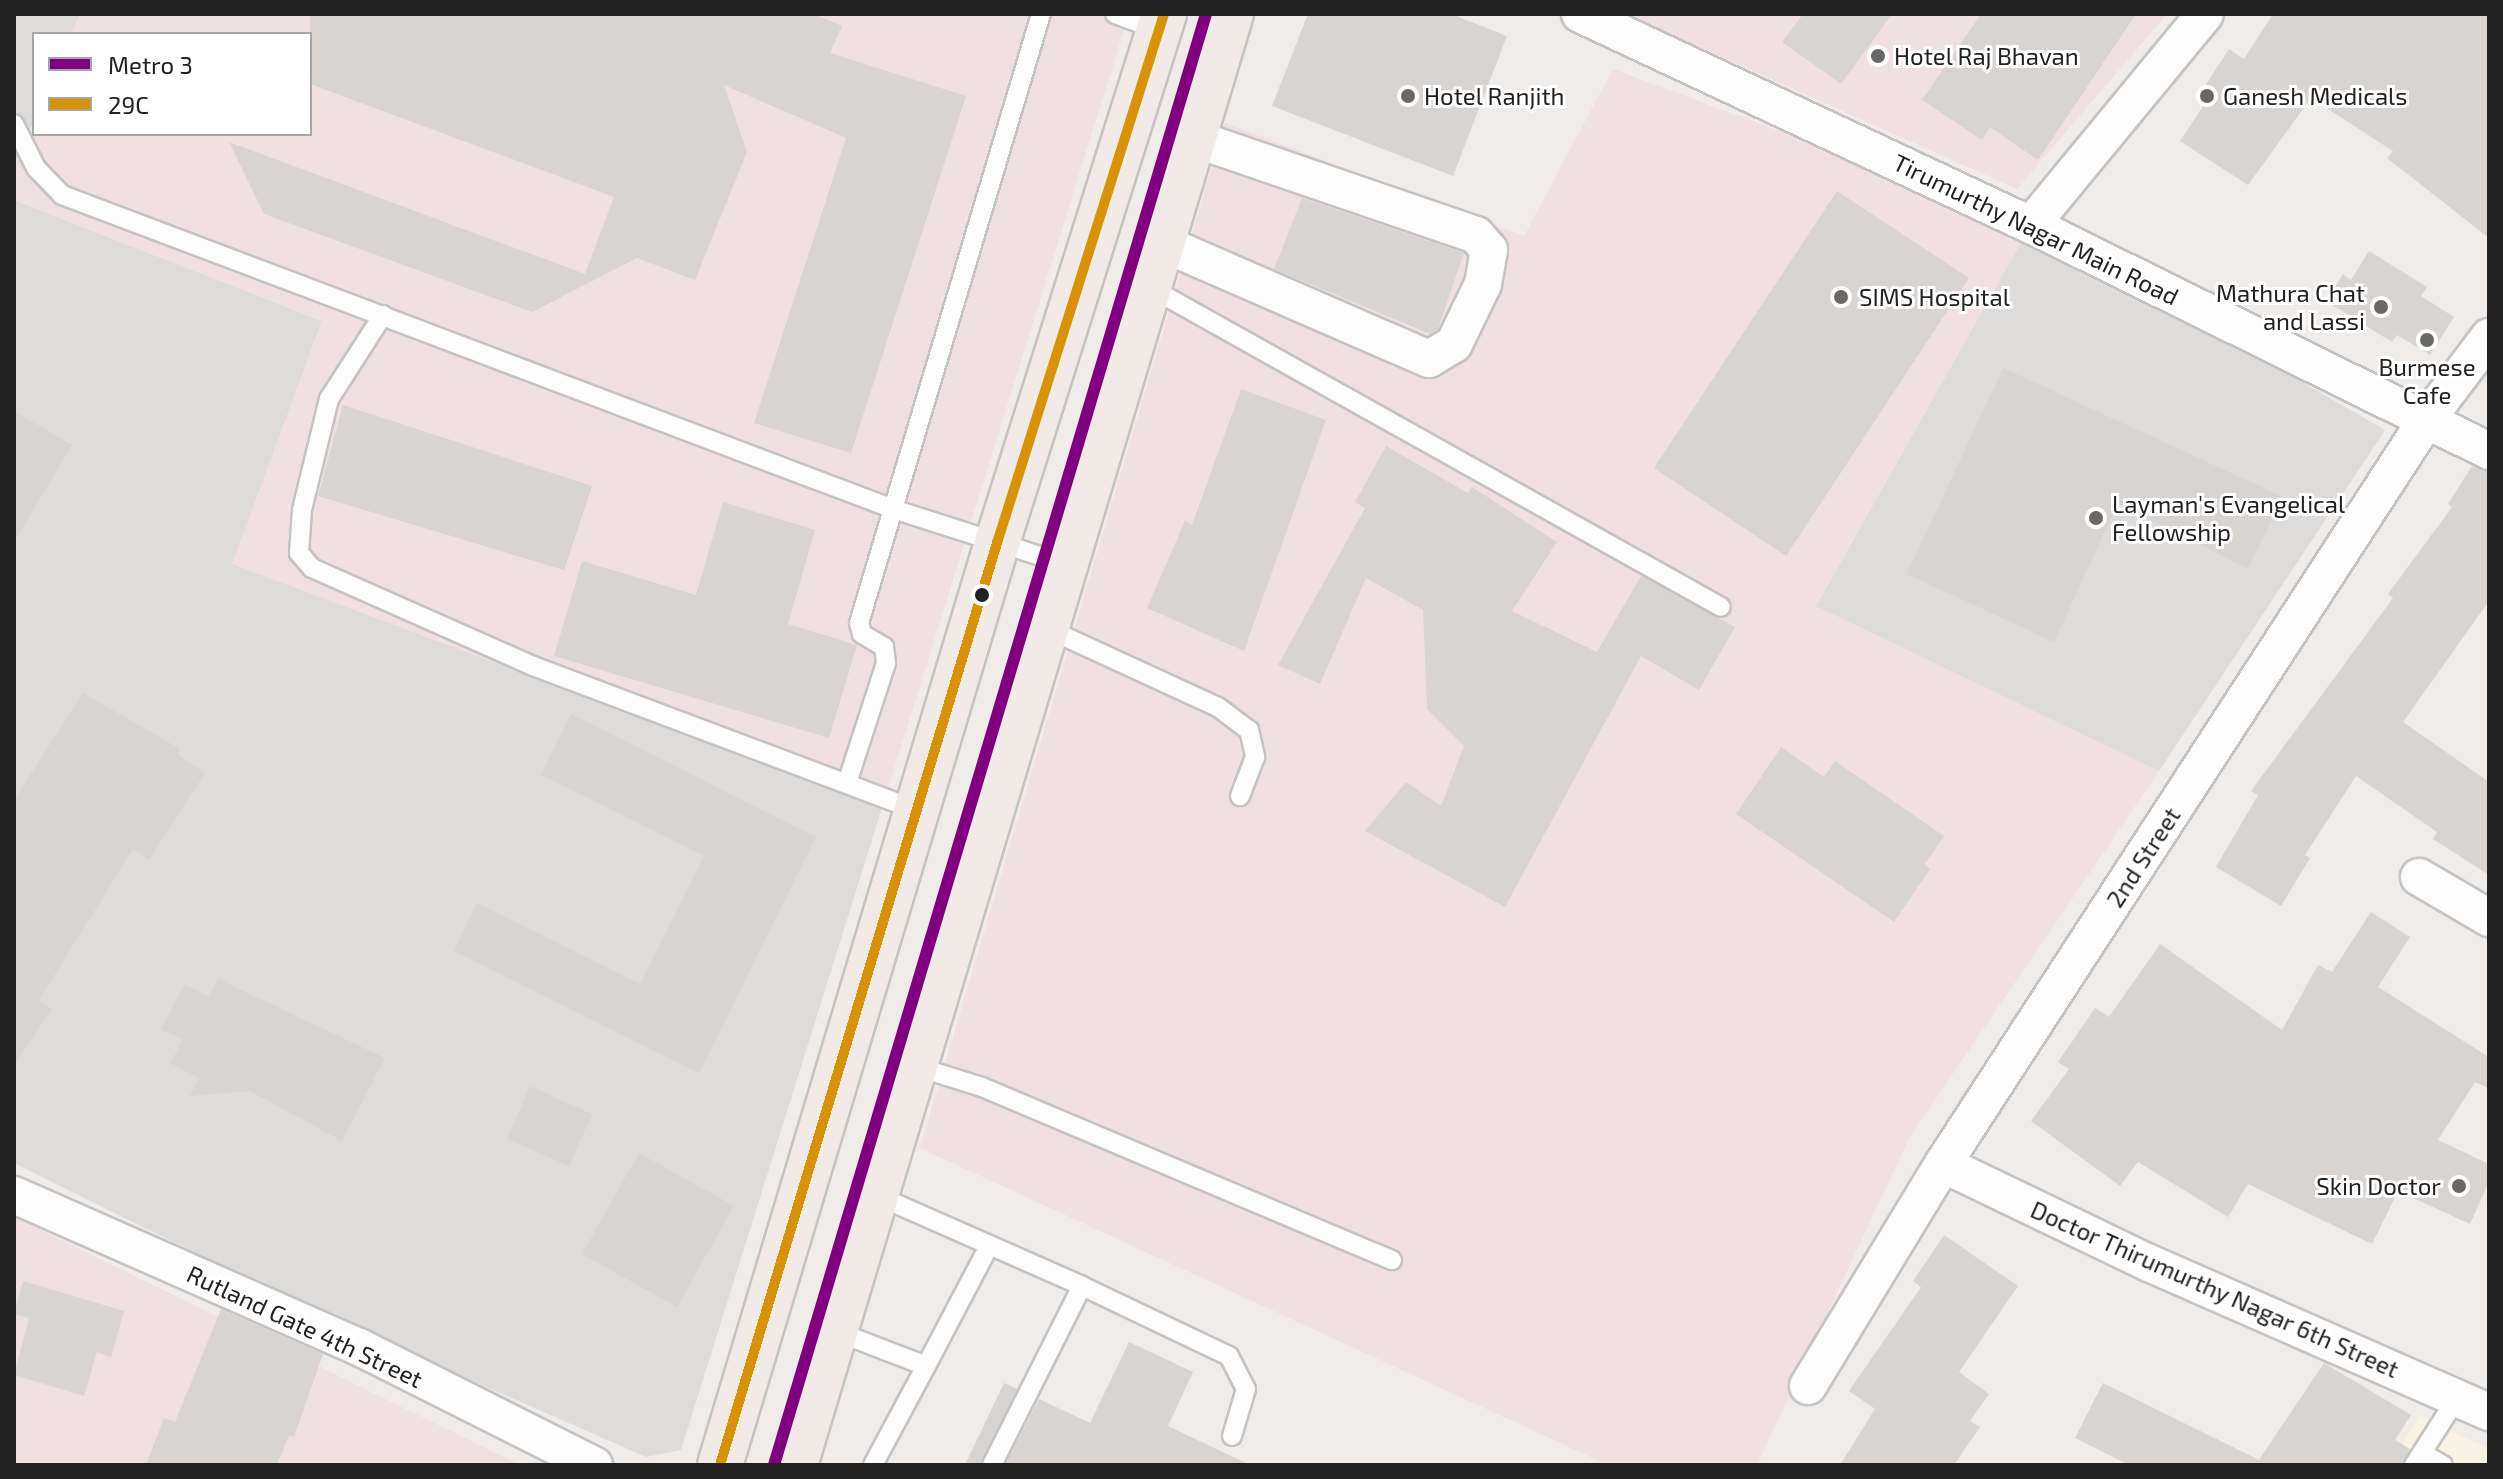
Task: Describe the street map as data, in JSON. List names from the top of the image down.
{
  "streets": {
    "street": [
      "Tirumurthy Nagar Main Road",
      "2nd Street",
      "Doctor Thirumurthy Nagar 6th Street",
      "Rutland Gate 4th Street"
    ]
  },
  "crossings": [
    ["Tirumurthy Nagar Main Road", "2nd Street"],
    ["2nd Street", "Doctor Thirumurthy Nagar 6th Street"]
  ],
  "places": [
    "Hotel Raj Bhavan",
    "Hotel Ranjith",
    "Ganesh Medicals",
    "SIMS Hospital",
    "Mathura Chat and Lassi",
    "Burmese Cafe",
    "Layman's Evangelical Fellowship",
    "Skin Doctor"
  ],
  "lines": ["metro line 3", "transit line 29C"],
  "legend": ["Metro 3", "29C"]
}
